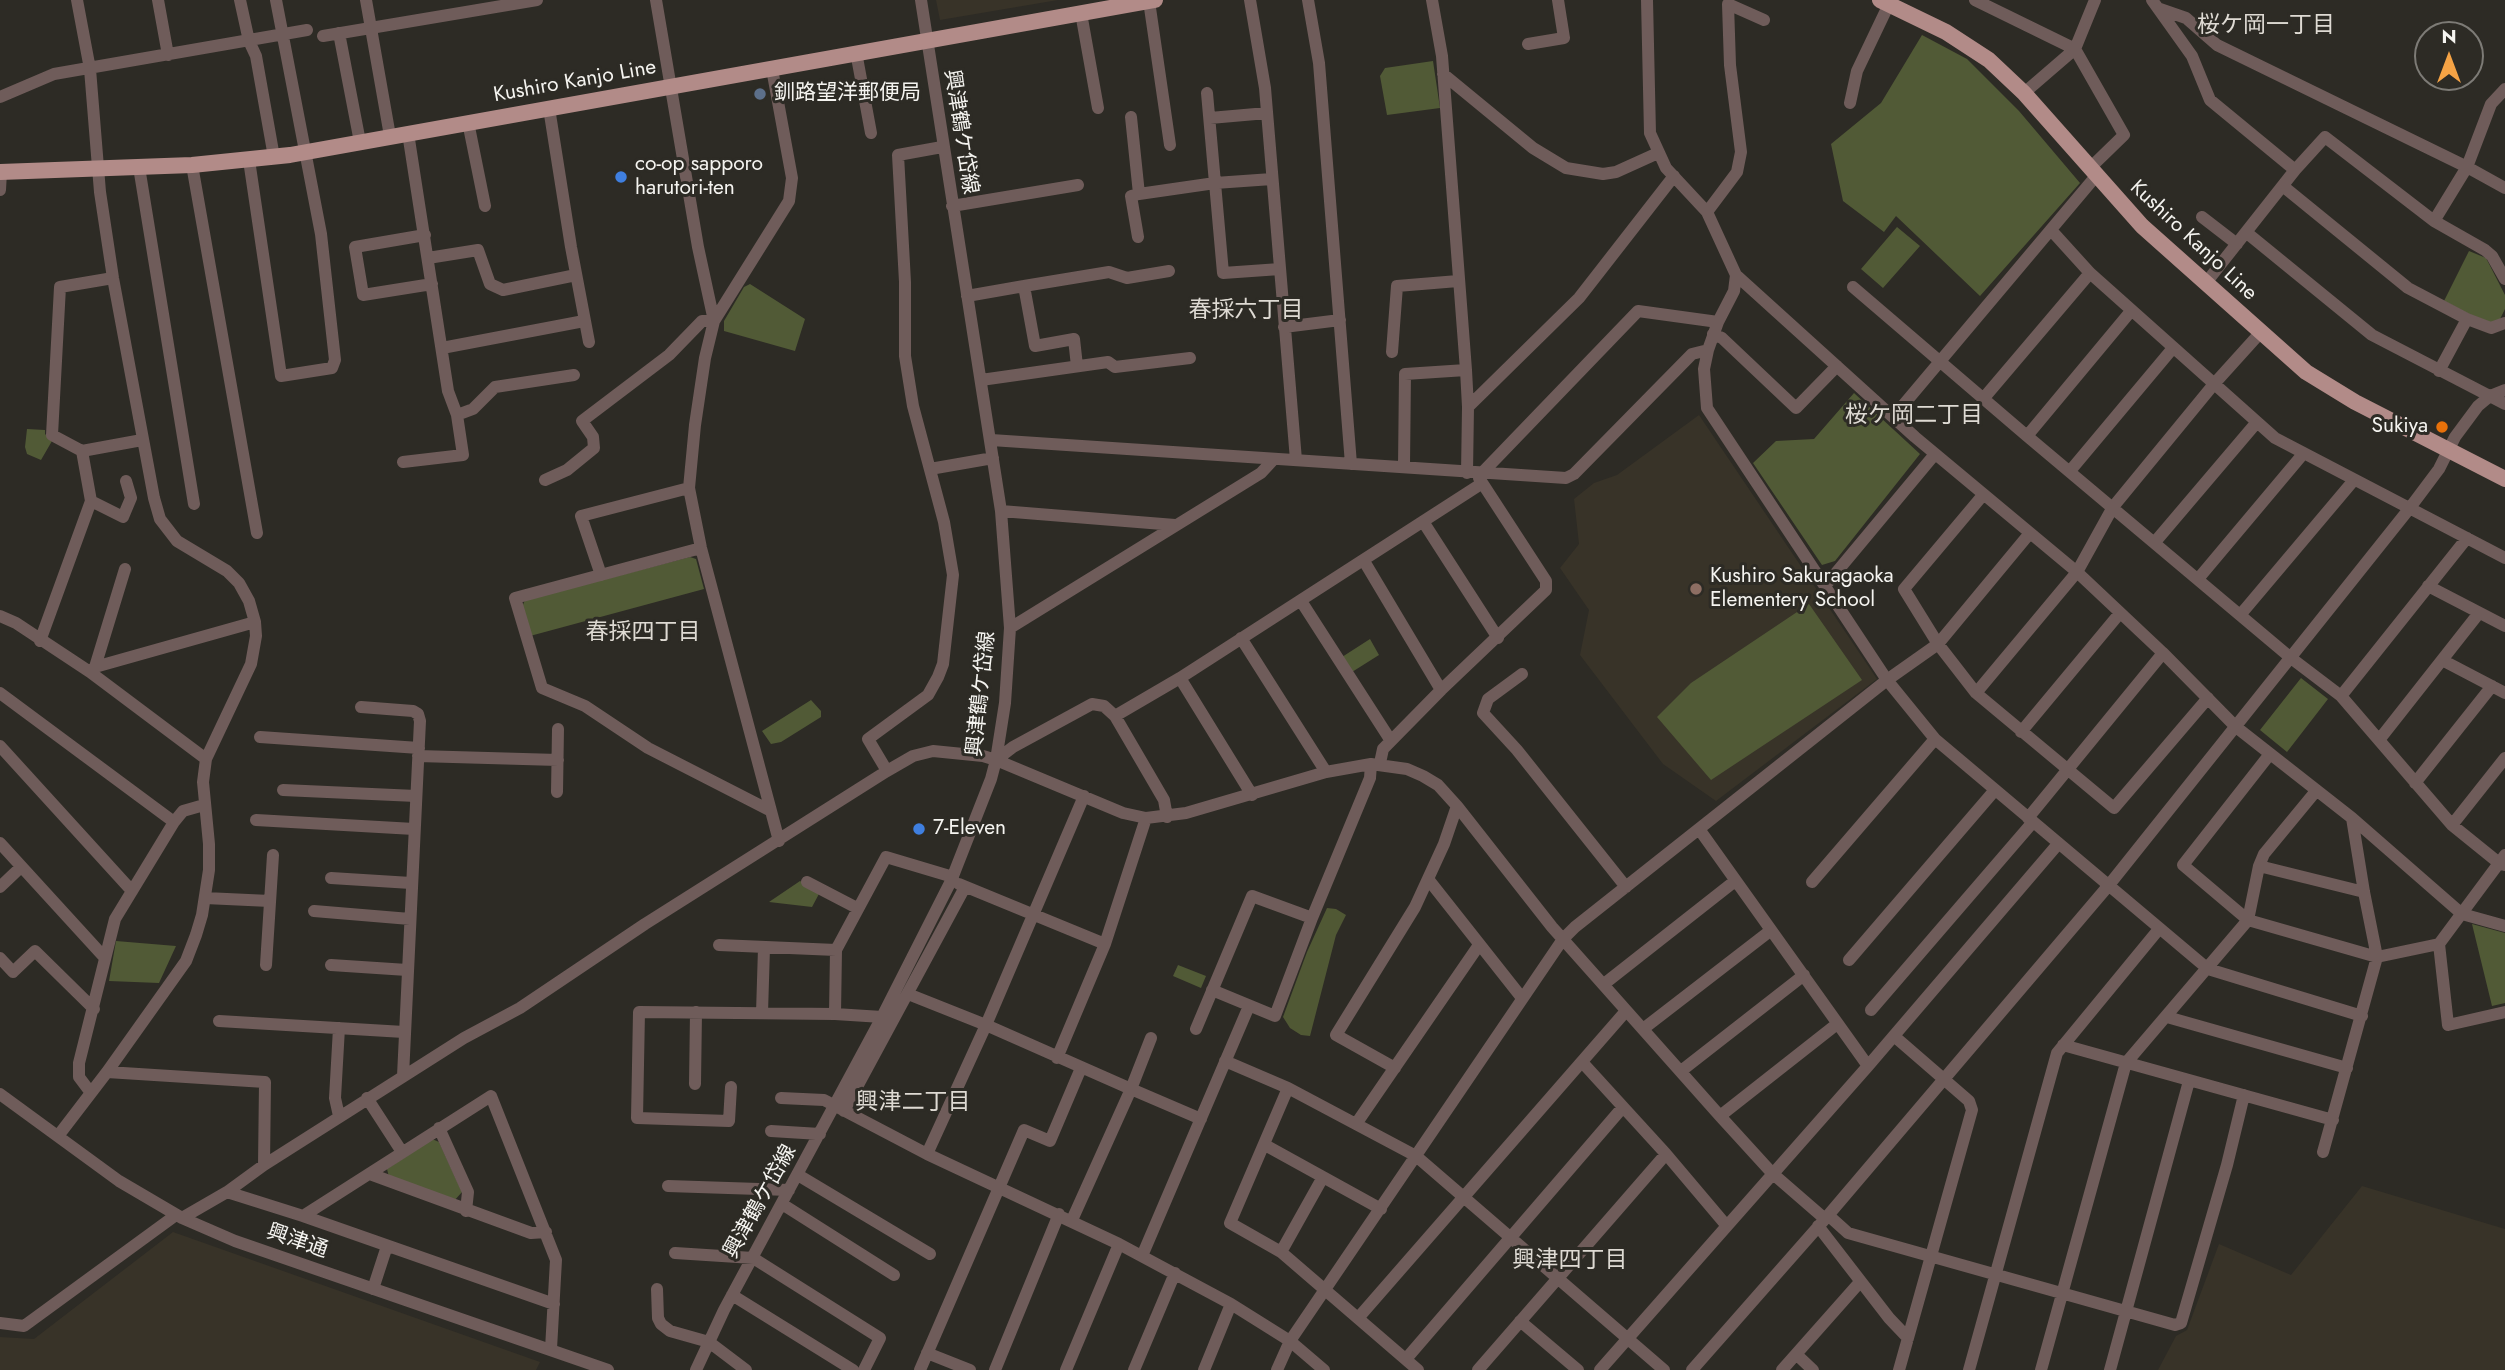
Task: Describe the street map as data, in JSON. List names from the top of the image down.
{
  "streets": {
    "main road": ["Kushiro Kanjo Line"],
    "street": ["興津鶴ケ岱線", "興津通"]
  },
  "crossings": [
    ["Kushiro Kanjo Line", "興津鶴ケ岱線"]
  ],
  "districts": [
    "桜ケ岡一丁目",
    "春採六丁目",
    "桜ケ岡二丁目",
    "春採四丁目",
    "興津二丁目",
    "興津四丁目"
  ],
  "places": [
    "釧路望洋郵便局",
    "co-op sapporo harutori-ten",
    "Sukiya",
    "Kushiro Sakuragaoka Elementery School",
    "7-Eleven"
  ],
  "north": "top"
}
